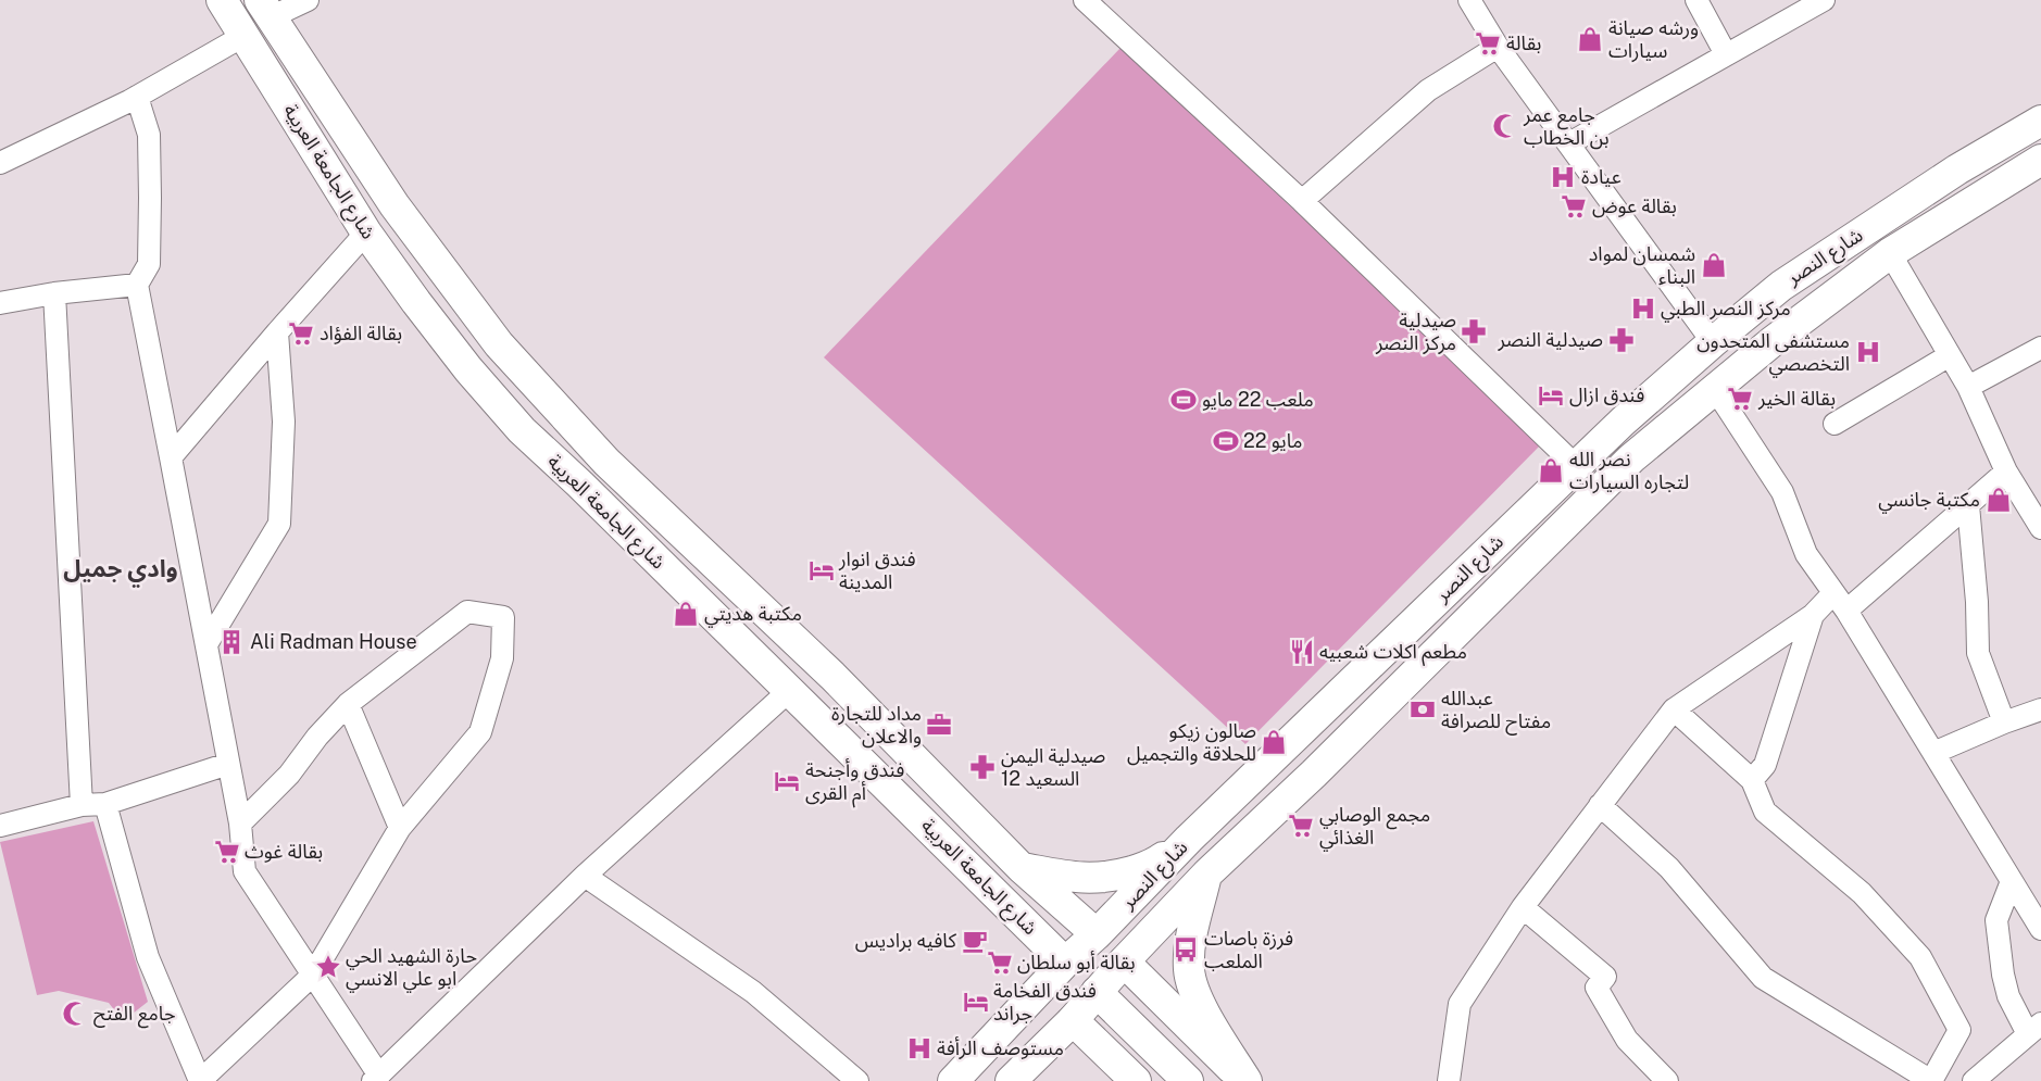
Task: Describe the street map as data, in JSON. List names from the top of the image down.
{
  "streets": {
    "main road": ["شارع الجامعة العربية", "شارع النصر"]
  },
  "crossings": [
    ["شارع الجامعة العربية", "شارع النصر"]
  ],
  "districts": ["وادي جميل"],
  "places": {
    "shop": [
      "ورشه صيانة سيارات",
      "شمسان لمواد البناء",
      "نصر الله لتجاره السيارات",
      "مكتبة جانسي",
      "مكتبة هديتي",
      "صالون زيكو للحلاقة والتجميل"
    ],
    "supermarket": [
      "بقالة",
      "بقالة عوض",
      "بقالة الفؤاد",
      "بقالة الخير",
      "مجمع الوصابي الغذائي",
      "بقالة غوث",
      "بقالة أبو سلطان"
    ],
    "mosque": ["جامع عمر بن الخطاب", "جامع الفتح"],
    "hospital": [
      "عيادة",
      "مركز النصر الطبي",
      "مستشفى المتحدون التخصصي",
      "مستوصف الرأفة"
    ],
    "pharmacy": ["صيدلية مركز النصر", "صيدلية النصر", "صيدلية اليمن السعيد 12"],
    "hotel": [
      "فندق ازال",
      "فندق انوار المدينة",
      "فندق وأجنحة أم القرى",
      "فندق الفخامة جراند"
    ],
    "sports": ["ملعب 22 مايو", "22 مايو"],
    "building": ["Ali Radman House"],
    "restaurant": ["مطعم اكلات شعبيه"],
    "bank": ["عبدالله مفتاح للصرافة"],
    "office": ["مداد للتجارة والاعلان"],
    "cafe": ["كافيه براديس"],
    "bus stop": ["فرزة باصات الملعب"],
    "place": ["حارة الشهيد الحي ابو علي الانسي"]
  }
}
